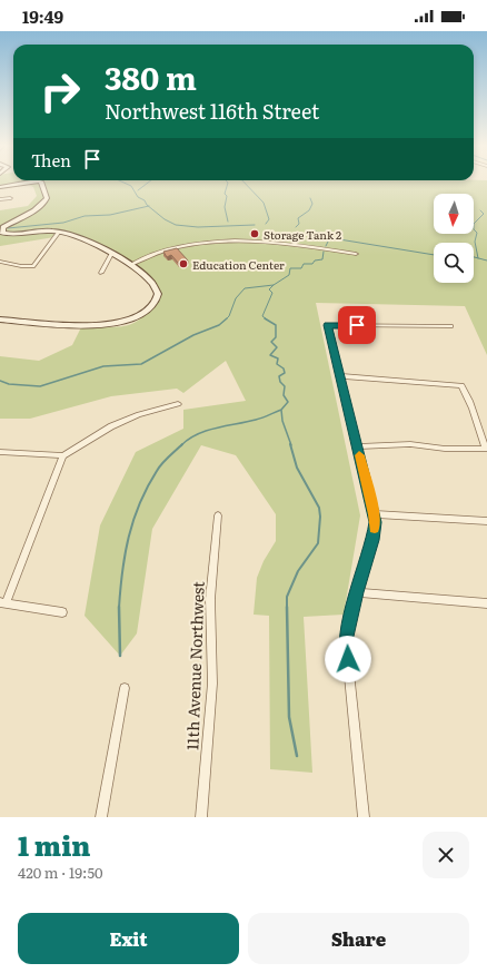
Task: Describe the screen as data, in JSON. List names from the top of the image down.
{
  "streets": {
    "street": ["11th Avenue Northwest"]
  },
  "places": ["Storage Tank 2", "Education Center"],
  "north": "bottom",
  "page": {
    "status": "19:49",
    "turn": ["380 m", "Northwest 116th Street"],
    "then": "Then",
    "heading": ["1 min", "420 m · 19:50"],
    "buttons": ["Exit", "Share"]
  }
}
